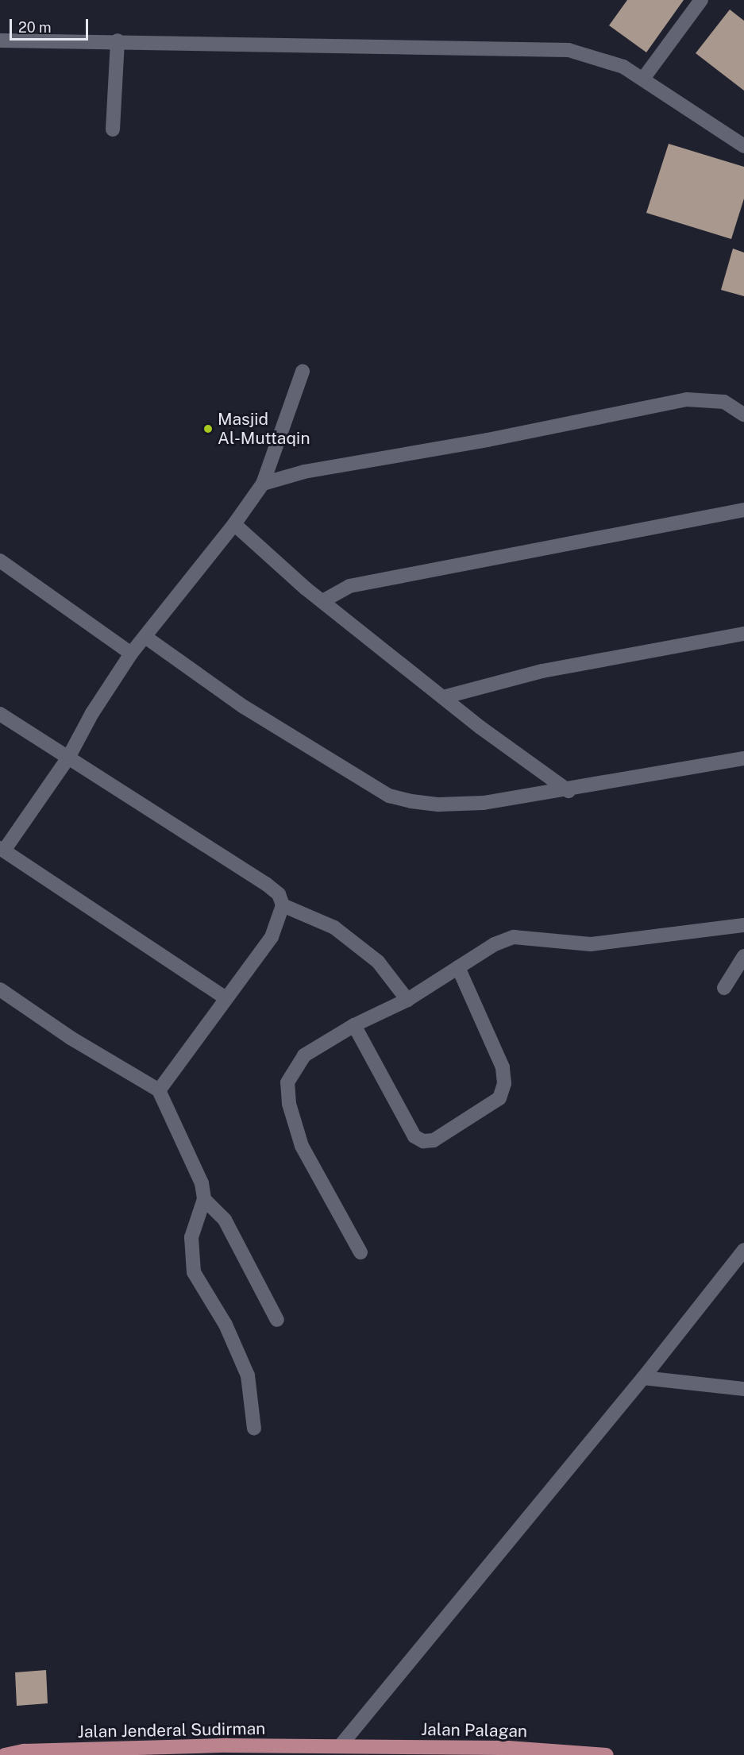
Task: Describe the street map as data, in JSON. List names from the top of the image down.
{
  "streets": {
    "main road": ["Jalan Jenderal Sudirman", "Jalan Palagan"]
  },
  "crossings": [
    ["Jalan Jenderal Sudirman", "Jalan Palagan"]
  ],
  "places": ["Masjid Al-Muttaqin"],
  "scale_bar": "20 m"
}
